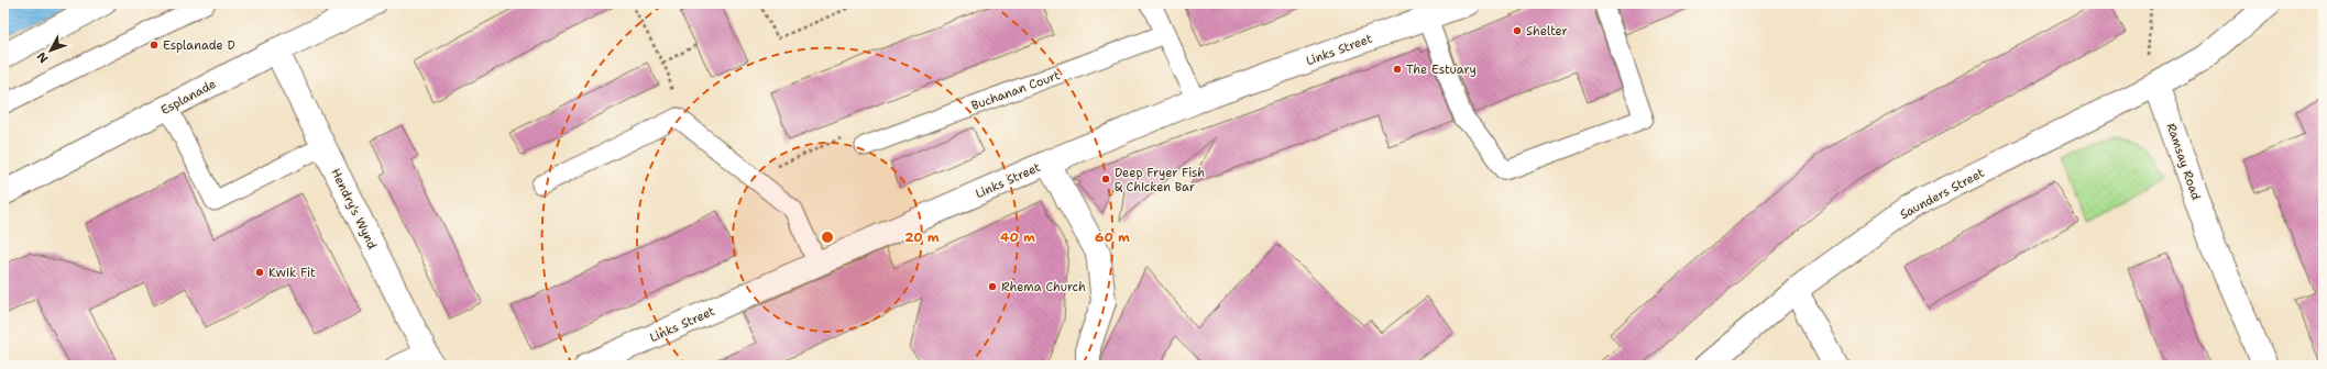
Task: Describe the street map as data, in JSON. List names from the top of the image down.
{
  "streets": {
    "street": [
      "Links Street",
      "Esplanade",
      "Ramsay Road",
      "Saunders Street",
      "Hendry's Wynd"
    ],
    "lane": ["Buchanan Court"]
  },
  "crossings": [
    ["Esplanade", "Hendry's Wynd"],
    ["Ramsay Road", "Saunders Street"]
  ],
  "places": [
    "Shelter",
    "Esplanade D",
    "The Estuary",
    "Deep Fryer Fish & Chicken Bar",
    "Kwik Fit",
    "Rhema Church"
  ],
  "north": "bottom left",
  "rings": ["20 m", "40 m", "60 m"]
}
